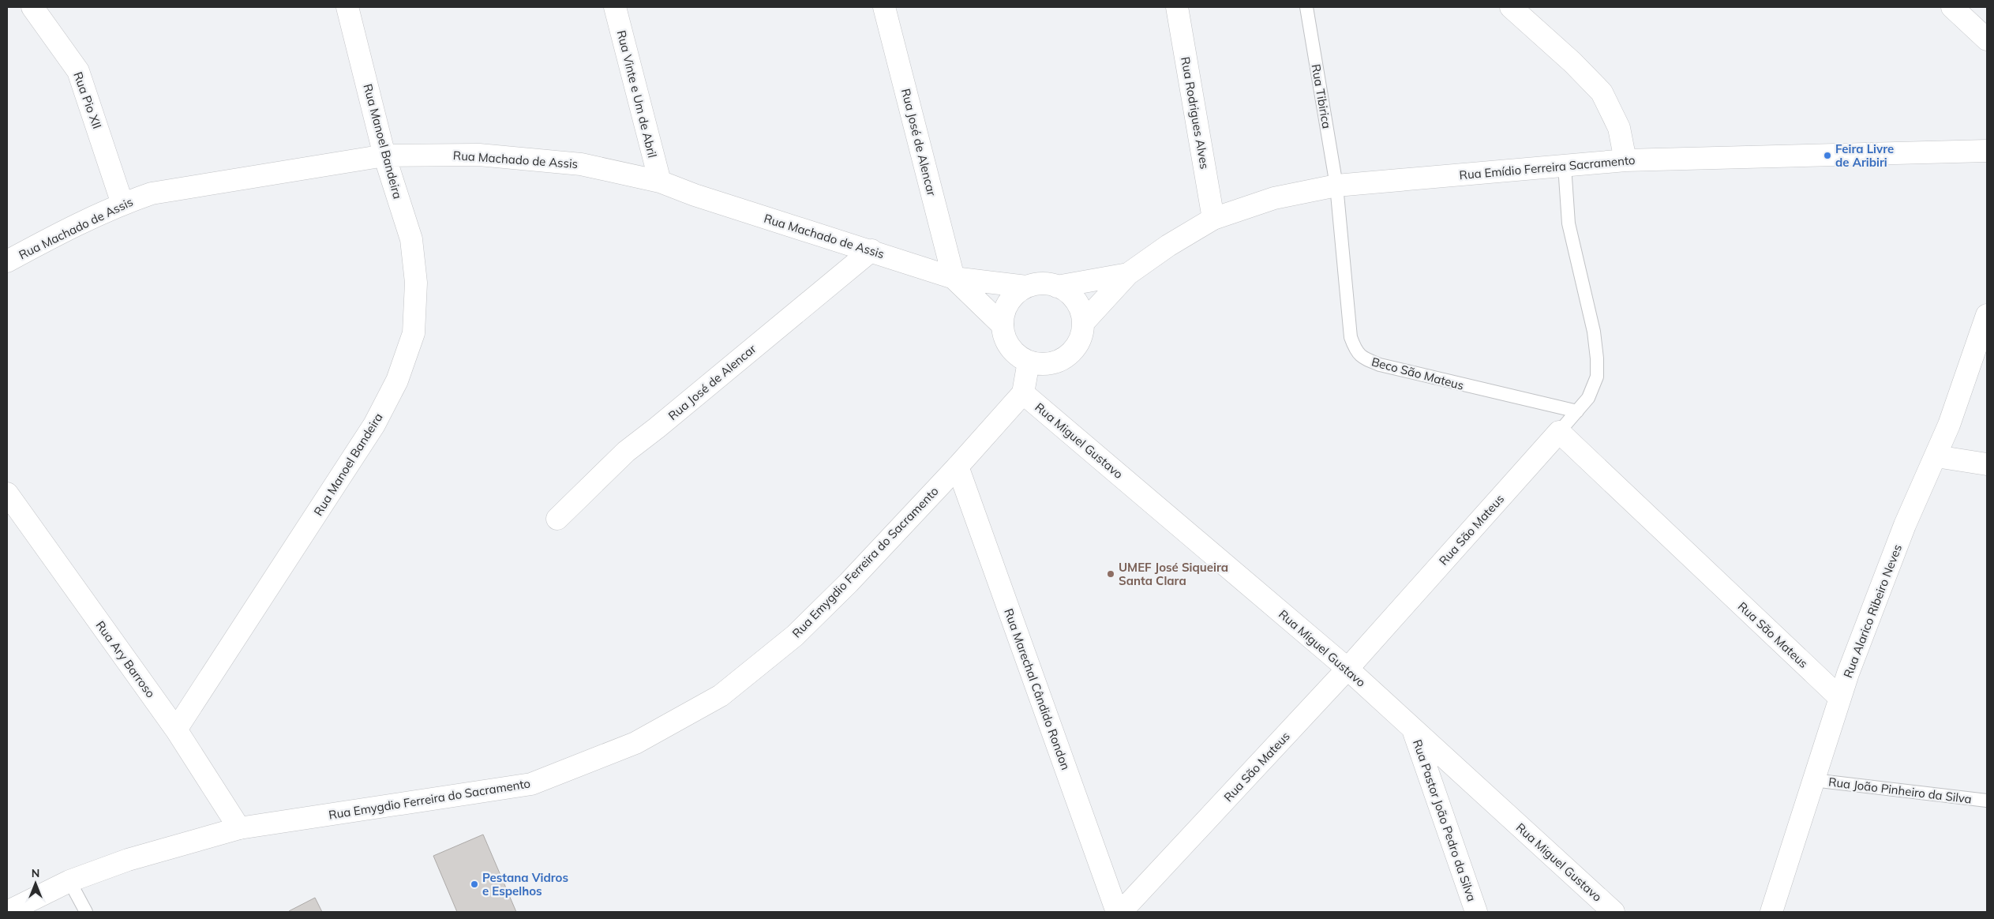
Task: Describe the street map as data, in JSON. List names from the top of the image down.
{
  "streets": {
    "street": [
      "Rua Vinte e Um de Abril",
      "Rua Pio XII",
      "Rua Rodrigues Alves",
      "Rua Manoel Bandeira",
      "Rua José de Alencar",
      "Rua Machado de Assis",
      "Rua Emídio Ferreira Sacramento",
      "Rua Miguel Gustavo",
      "Rua São Mateus",
      "Rua Emygdio Ferreira do Sacramento",
      "Rua Alarico Ribeiro Neves",
      "Rua Ary Barroso",
      "Rua Marechal Cândido Rondon",
      "Rua Pastor João Pedro da Silva"
    ],
    "lane": ["Rua Tibirica", "Beco São Mateus", "Rua João Pinheiro da Silva"]
  },
  "crossings": [
    ["Rua Vinte e Um de Abril", "Rua Machado de Assis"],
    ["Rua Tibirica", "Rua Emídio Ferreira Sacramento"],
    ["Rua Tibirica", "Beco São Mateus"],
    ["Rua Pio XII", "Rua Machado de Assis"],
    ["Rua Rodrigues Alves", "Rua Emídio Ferreira Sacramento"],
    ["Rua Manoel Bandeira", "Rua Machado de Assis"],
    ["Rua Manoel Bandeira", "Rua Ary Barroso"],
    ["Rua José de Alencar", "Rua Machado de Assis"],
    ["Rua Machado de Assis", "Rua Emídio Ferreira Sacramento"],
    ["Rua Emídio Ferreira Sacramento", "Beco São Mateus"],
    ["Rua Miguel Gustavo", "Rua São Mateus"],
    ["Rua Miguel Gustavo", "Rua Emygdio Ferreira do Sacramento"],
    ["Rua Miguel Gustavo", "Rua Pastor João Pedro da Silva"],
    ["Rua São Mateus", "Rua Alarico Ribeiro Neves"],
    ["Rua Emygdio Ferreira do Sacramento", "Rua Ary Barroso"],
    ["Rua Emygdio Ferreira do Sacramento", "Rua Marechal Cândido Rondon"],
    ["Rua Alarico Ribeiro Neves", "Rua João Pinheiro da Silva"]
  ],
  "places": ["Feira Livre de Aribiri", "UMEF José Siqueira Santa Clara", "Pestana Vidros e Espelhos"],
  "north": "top"
}
